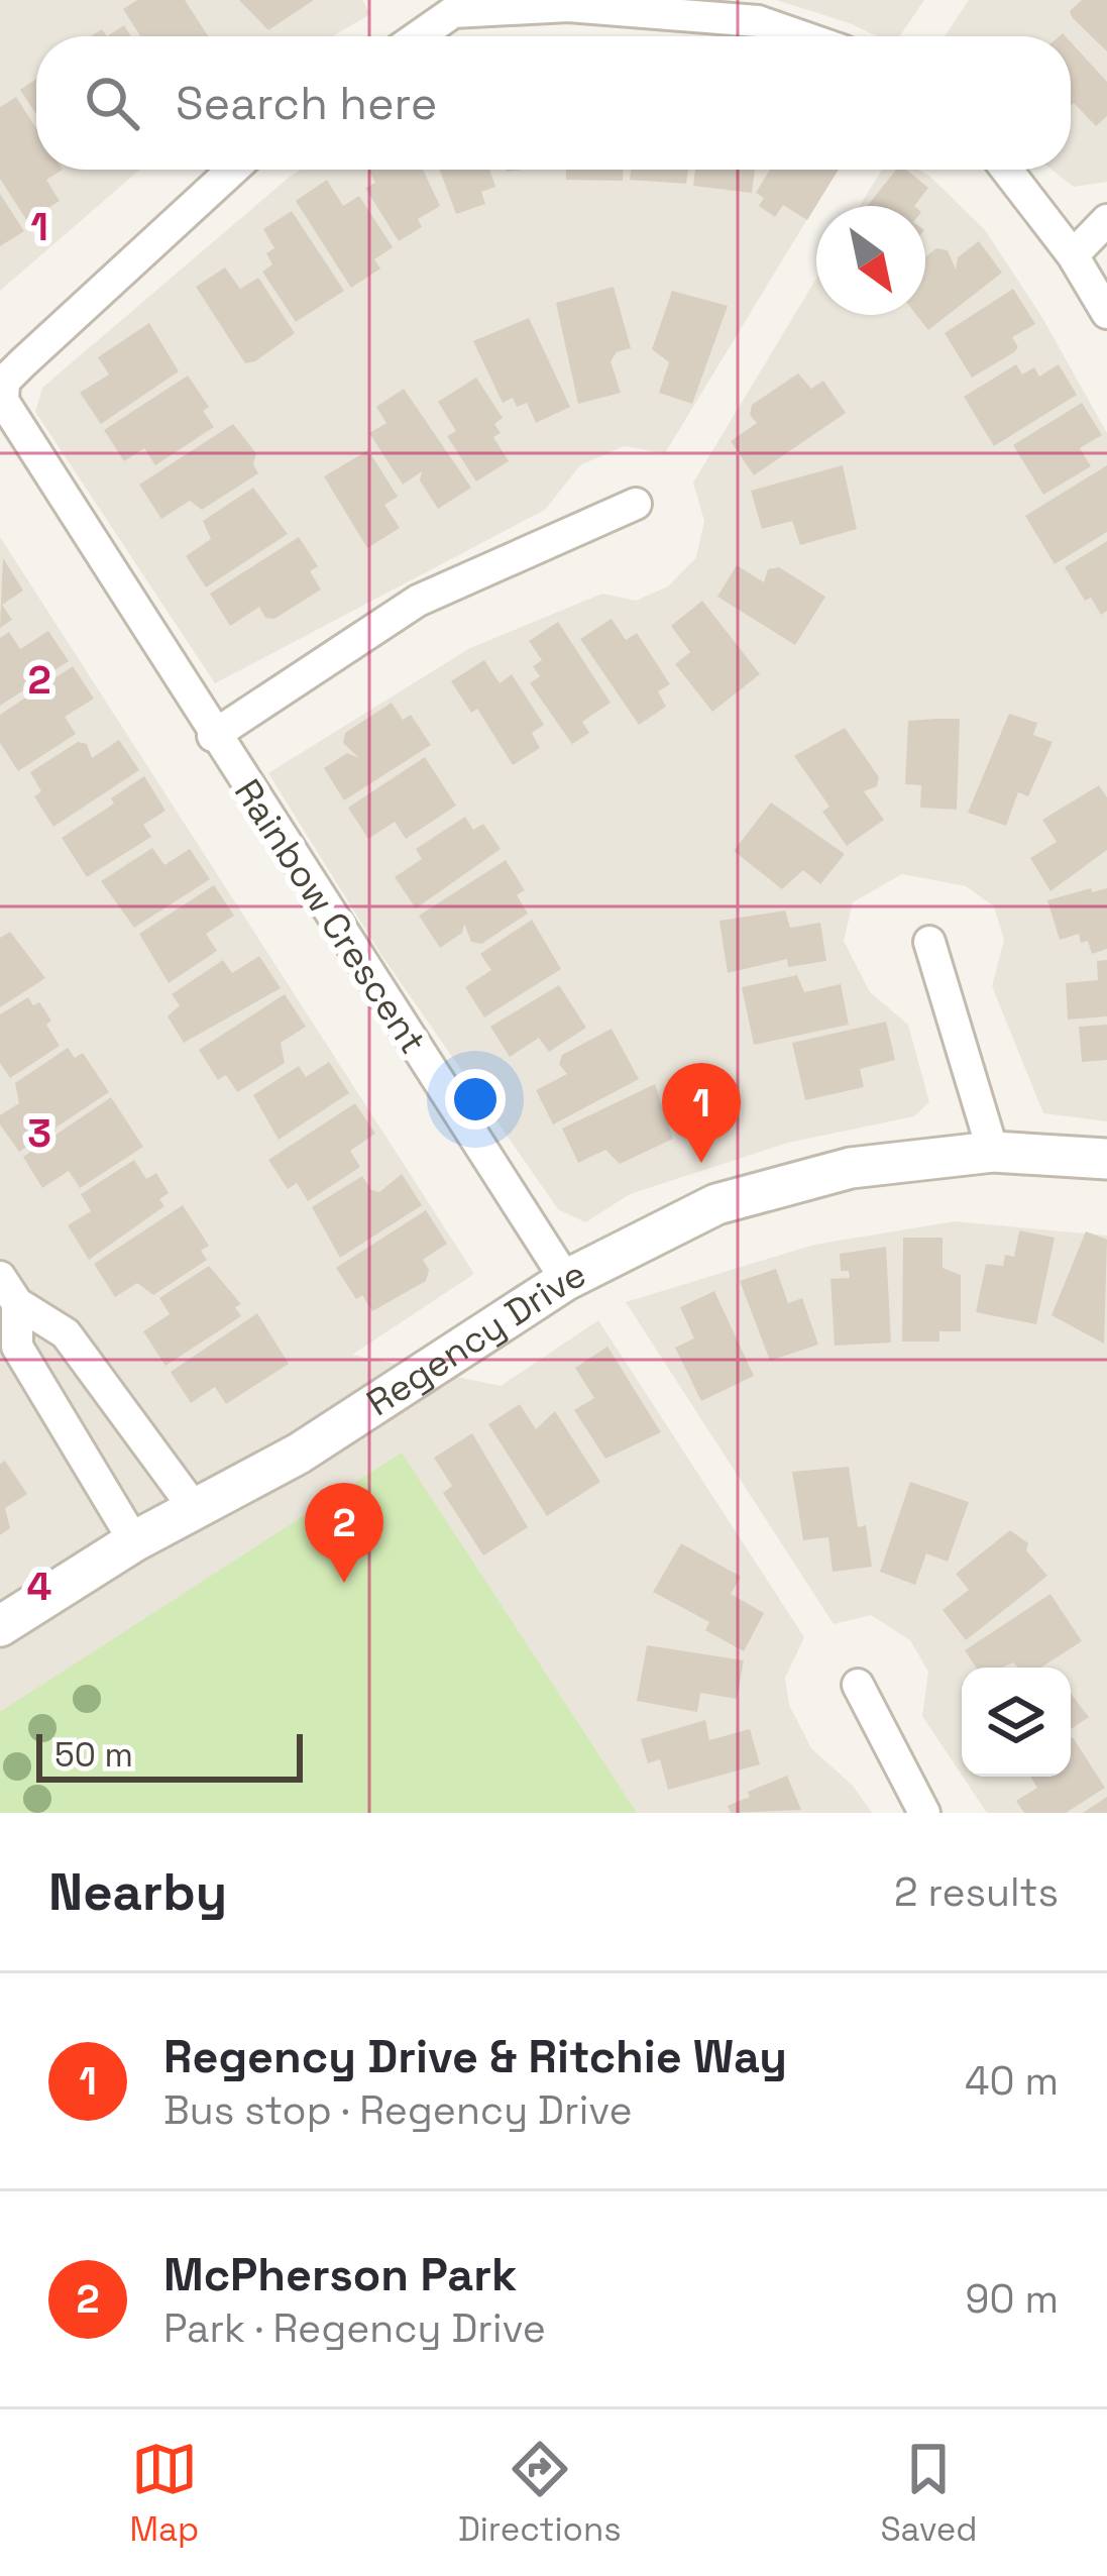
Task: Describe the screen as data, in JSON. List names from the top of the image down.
{
  "streets": {
    "street": ["Rainbow Crescent", "Regency Drive"]
  },
  "crossings": [
    ["Rainbow Crescent", "Regency Drive"]
  ],
  "scale_bar": "50 m",
  "north": "bottom right",
  "page": {
    "search": "Search here",
    "pins": ["1", "2"],
    "scale": "50 m",
    "heading": ["Nearby", "2 results"],
    "list": [
      {
        "mark": "1",
        "name": "Regency Drive & Ritchie Way",
        "note": "Bus stop · Regency Drive",
        "value": "40 m"
      },
      {
        "mark": "2",
        "name": "McPherson Park",
        "note": "Park · Regency Drive",
        "value": "90 m"
      }
    ],
    "nav": ["Map", "Directions", "Saved"]
  },
  "grid": {
    "rows": [
      "1",
      "2",
      "3",
      "4"
    ]
  }
}
